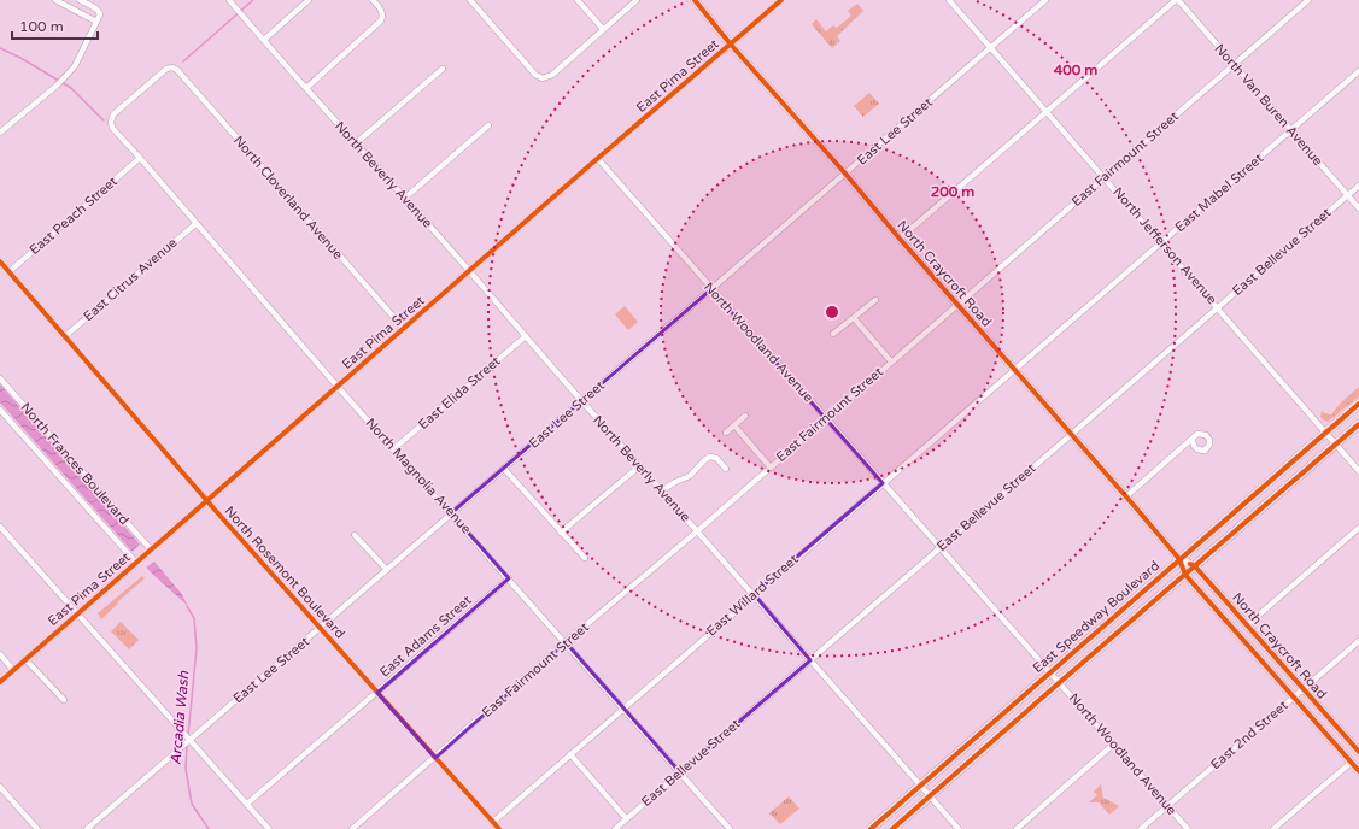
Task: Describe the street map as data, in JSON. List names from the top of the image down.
{
  "streets": {
    "main road": ["North Craycroft Road", "East Speedway Boulevard"],
    "street": [
      "East Pima Street",
      "North Van Buren Avenue",
      "East Lee Street",
      "East Fairmount Street",
      "North Beverly Avenue",
      "East Mabel Street",
      "North Cloverland Avenue",
      "East Peach Street",
      "North Jefferson Avenue",
      "East Bellevue Street",
      "East Citrus Avenue",
      "North Woodland Avenue",
      "East Elida Street",
      "North Frances Boulevard",
      "North Magnolia Avenue",
      "North Rosemont Boulevard",
      "East Willard Street",
      "East Adams Street",
      "East 2nd Street"
    ]
  },
  "crossings": [
    ["East Pima Street", "North Beverly Avenue"],
    ["East Pima Street", "North Cloverland Avenue"],
    ["East Pima Street", "North Craycroft Road"],
    ["East Pima Street", "North Woodland Avenue"],
    ["East Pima Street", "North Frances Boulevard"],
    ["East Pima Street", "North Magnolia Avenue"],
    ["East Pima Street", "North Rosemont Boulevard"],
    ["North Van Buren Avenue", "East Fairmount Street"],
    ["North Van Buren Avenue", "East Mabel Street"],
    ["North Van Buren Avenue", "East Bellevue Street"],
    ["East Lee Street", "North Beverly Avenue"],
    ["East Lee Street", "North Jefferson Avenue"],
    ["East Lee Street", "North Craycroft Road"],
    ["East Lee Street", "North Woodland Avenue"],
    ["East Lee Street", "North Magnolia Avenue"],
    ["East Lee Street", "North Rosemont Boulevard"],
    ["East Fairmount Street", "North Beverly Avenue"],
    ["East Fairmount Street", "North Jefferson Avenue"],
    ["East Fairmount Street", "North Craycroft Road"],
    ["East Fairmount Street", "North Woodland Avenue"],
    ["East Fairmount Street", "North Magnolia Avenue"],
    ["East Fairmount Street", "North Rosemont Boulevard"],
    ["North Beverly Avenue", "East Bellevue Street"],
    ["North Beverly Avenue", "East Elida Street"],
    ["North Beverly Avenue", "East Willard Street"],
    ["North Beverly Avenue", "East Speedway Boulevard"],
    ["East Mabel Street", "North Jefferson Avenue"],
    ["East Mabel Street", "North Craycroft Road"],
    ["East Mabel Street", "East Willard Street"],
    ["North Cloverland Avenue", "North Magnolia Avenue"],
    ["East Peach Street", "North Magnolia Avenue"],
    ["East Peach Street", "North Rosemont Boulevard"],
    ["North Jefferson Avenue", "East Bellevue Street"],
    ["North Jefferson Avenue", "East Speedway Boulevard"],
    ["East Bellevue Street", "North Craycroft Road"],
    ["East Bellevue Street", "North Woodland Avenue"],
    ["East Bellevue Street", "North Magnolia Avenue"],
    ["North Craycroft Road", "East Willard Street"],
    ["North Craycroft Road", "East Speedway Boulevard"],
    ["North Craycroft Road", "East 2nd Street"],
    ["East Citrus Avenue", "North Magnolia Avenue"],
    ["East Citrus Avenue", "North Rosemont Boulevard"],
    ["North Woodland Avenue", "East Willard Street"],
    ["North Woodland Avenue", "East Speedway Boulevard"],
    ["North Woodland Avenue", "East 2nd Street"],
    ["East Elida Street", "North Magnolia Avenue"],
    ["North Magnolia Avenue", "East Willard Street"],
    ["North Magnolia Avenue", "East Adams Street"],
    ["North Rosemont Boulevard", "East Willard Street"],
    ["North Rosemont Boulevard", "East Adams Street"]
  ],
  "water": ["Arcadia Wash"],
  "scale_bar": "100 m",
  "rings": ["400 m", "200 m"]
}
